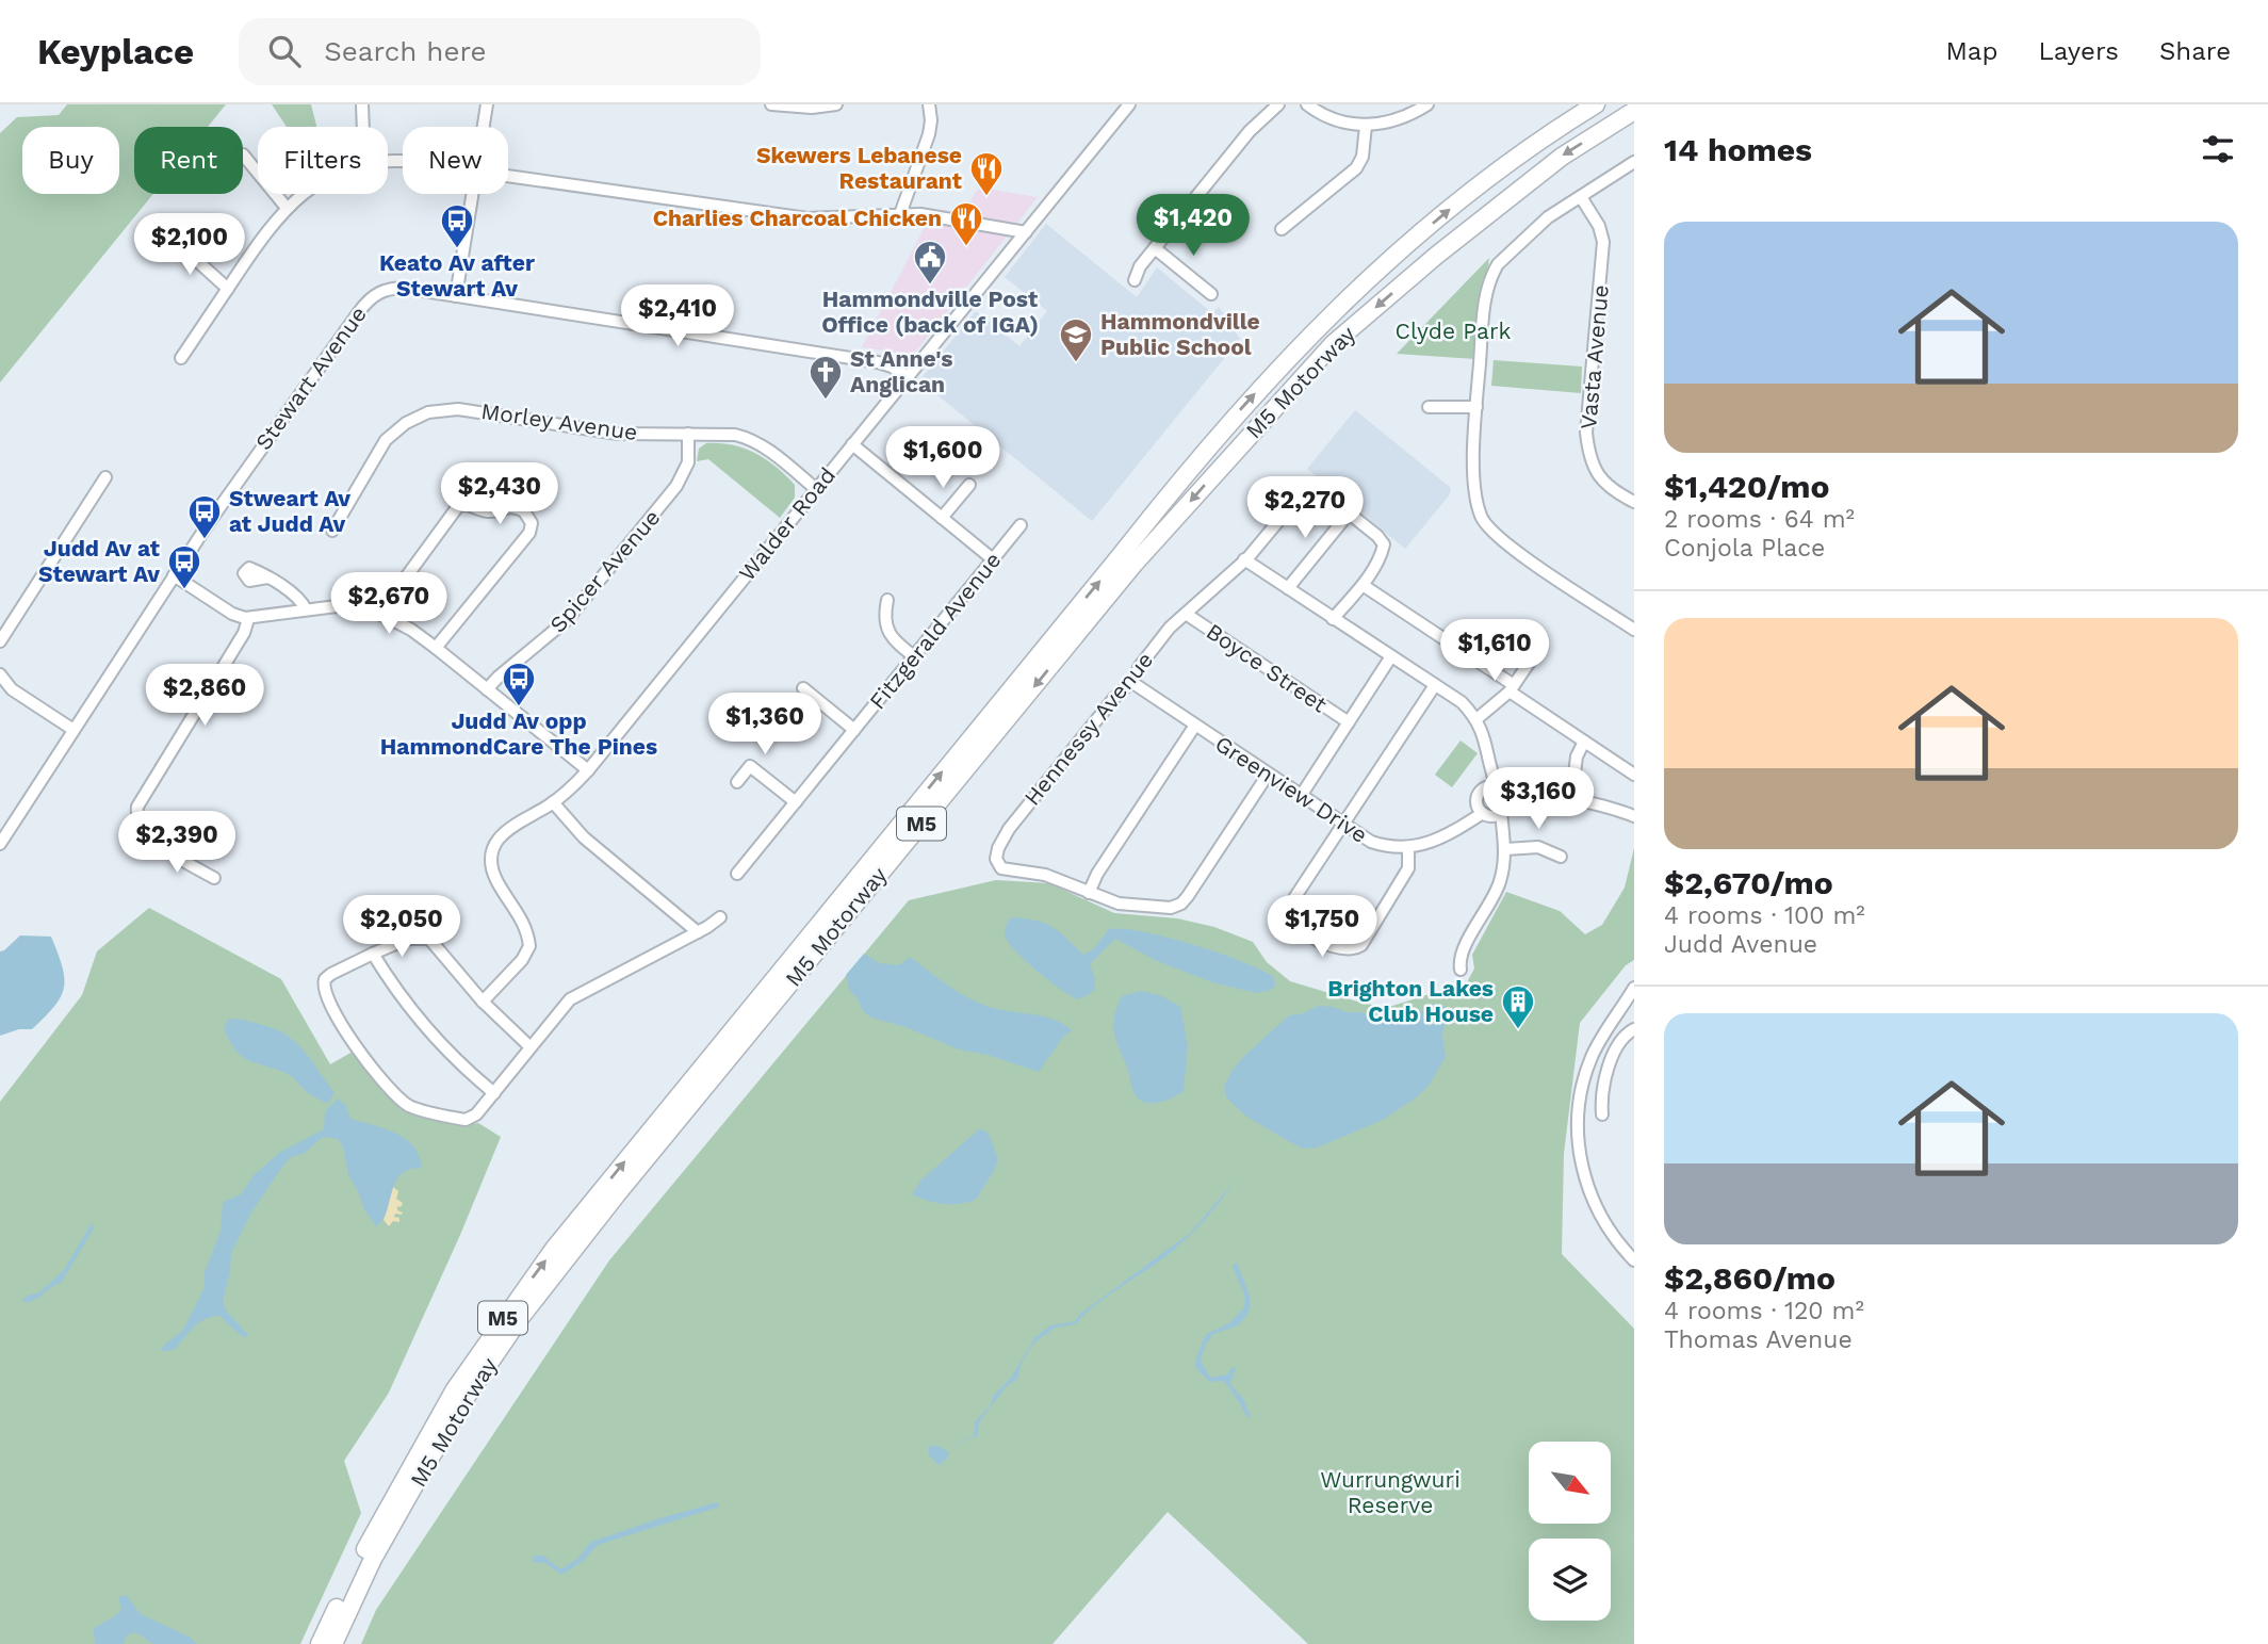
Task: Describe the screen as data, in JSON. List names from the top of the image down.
{
  "streets": {
    "highway": ["M5 Motorway", "M5"],
    "street": [
      "Vasta Avenue",
      "Stewart Avenue",
      "Morley Avenue",
      "Walder Road",
      "Spicer Avenue",
      "Fitzgerald Avenue",
      "Boyce Street",
      "Hennessy Avenue",
      "Greenview Drive"
    ]
  },
  "crossings": [
    ["Stewart Avenue", "Walder Road"],
    ["Morley Avenue", "Walder Road"],
    ["Morley Avenue", "Spicer Avenue"],
    ["Boyce Street", "Hennessy Avenue"],
    ["Hennessy Avenue", "Greenview Drive"]
  ],
  "parks": ["Clyde Park", "Wurrungwuri Reserve"],
  "places": {
    "restaurant": ["Skewers Lebanese Restaurant", "Charlies Charcoal Chicken"],
    "bus stop": [
      "Keato Av after Stewart Av",
      "Stweart Av at Judd Av",
      "Judd Av at Stewart Av",
      "Judd Av opp HammondCare The Pines"
    ],
    "public building": ["Hammondville Post Office (back of IGA)"],
    "school or university": ["Hammondville Public School"],
    "church": ["St Anne's Anglican"],
    "building": ["Brighton Lakes Club House"]
  },
  "north": "bottom right",
  "page": {
    "header": "Keyplace",
    "search": "Search here",
    "nav": ["Map", "Layers", "Share"],
    "heading": "14 homes",
    "chip": [
      "Buy",
      "Rent",
      "Filters",
      "New"
    ],
    "price": [
      "$1,420",
      "$2,100",
      "$2,410",
      "$1,600",
      "$2,430",
      "$2,270",
      "$2,670",
      "$1,610",
      "$2,860",
      "$1,360",
      "$3,160",
      "$2,390",
      "$2,050",
      "$1,750"
    ],
    "list": [
      {
        "name": "$1,420/mo",
        "note": "2 rooms · 64 m² · Conjola Place"
      },
      {
        "name": "$2,670/mo",
        "note": "4 rooms · 100 m² · Judd Avenue"
      },
      {
        "name": "$2,860/mo",
        "note": "4 rooms · 120 m² · Thomas Avenue"
      }
    ]
  }
}
